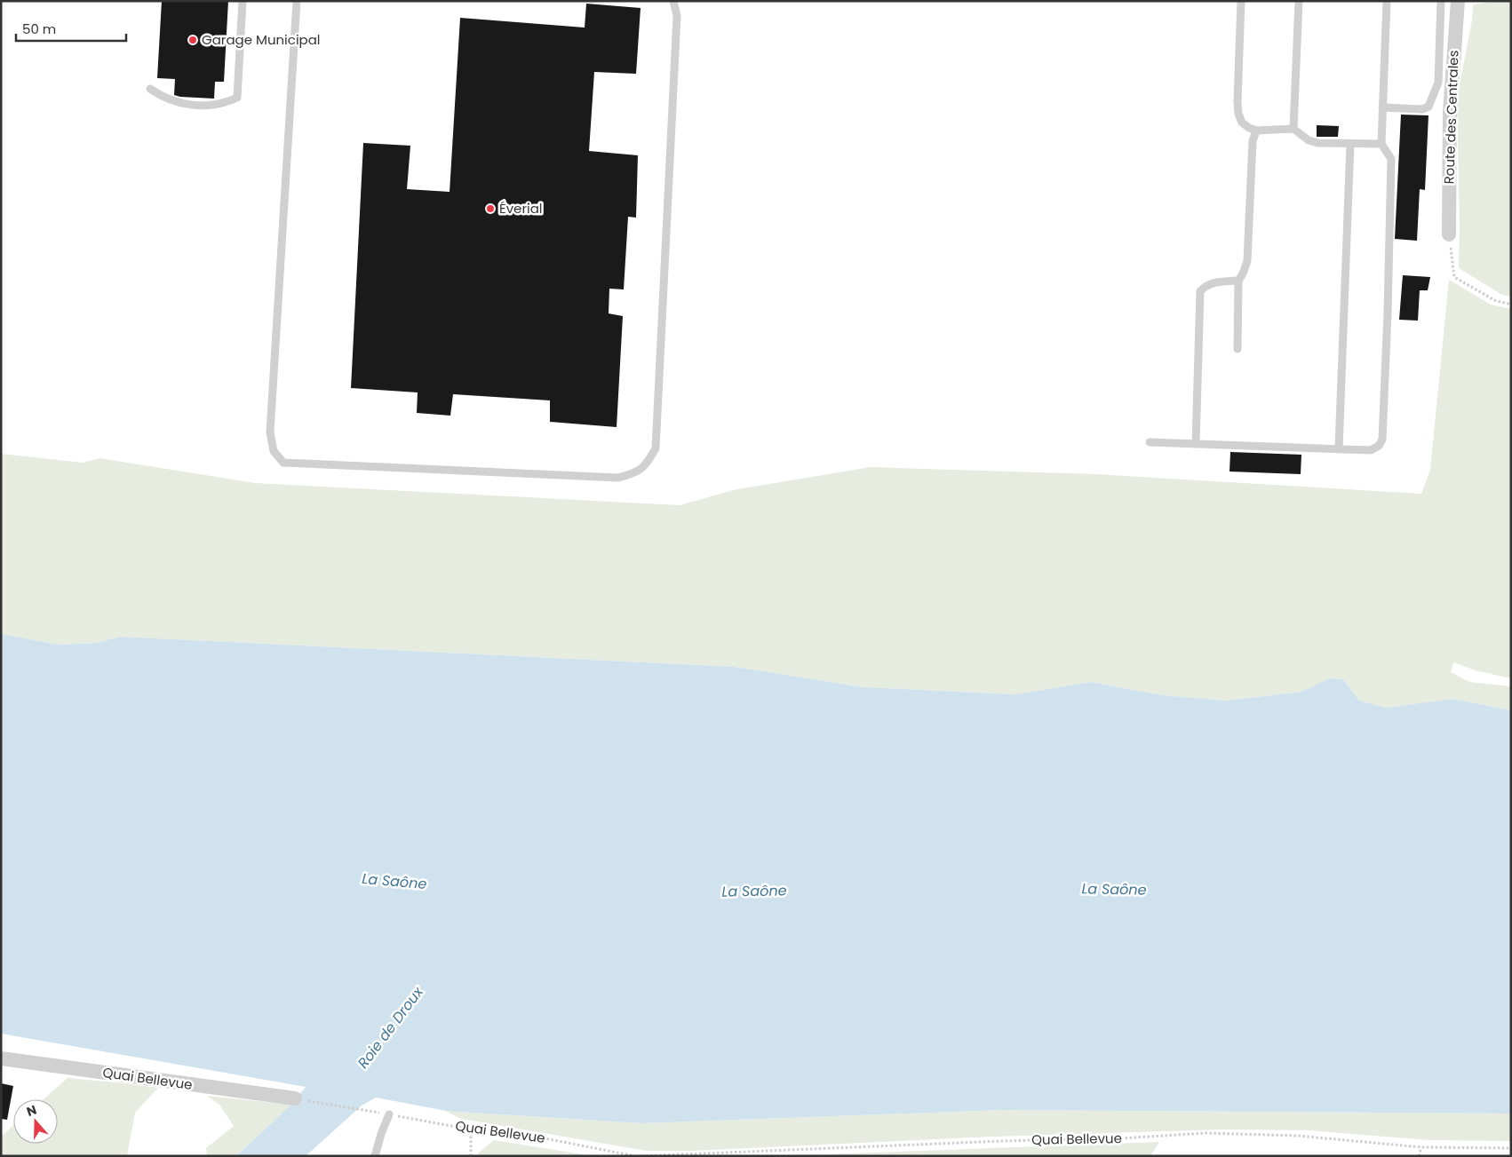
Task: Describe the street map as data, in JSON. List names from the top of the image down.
{
  "streets": {
    "street": ["Route des Centrales", "Quai Bellevue"]
  },
  "water": ["La Saône", "Roie de Droux"],
  "places": ["Garage Municipal", "Éverial"],
  "scale_bar": "50 m",
  "north": "top"
}
